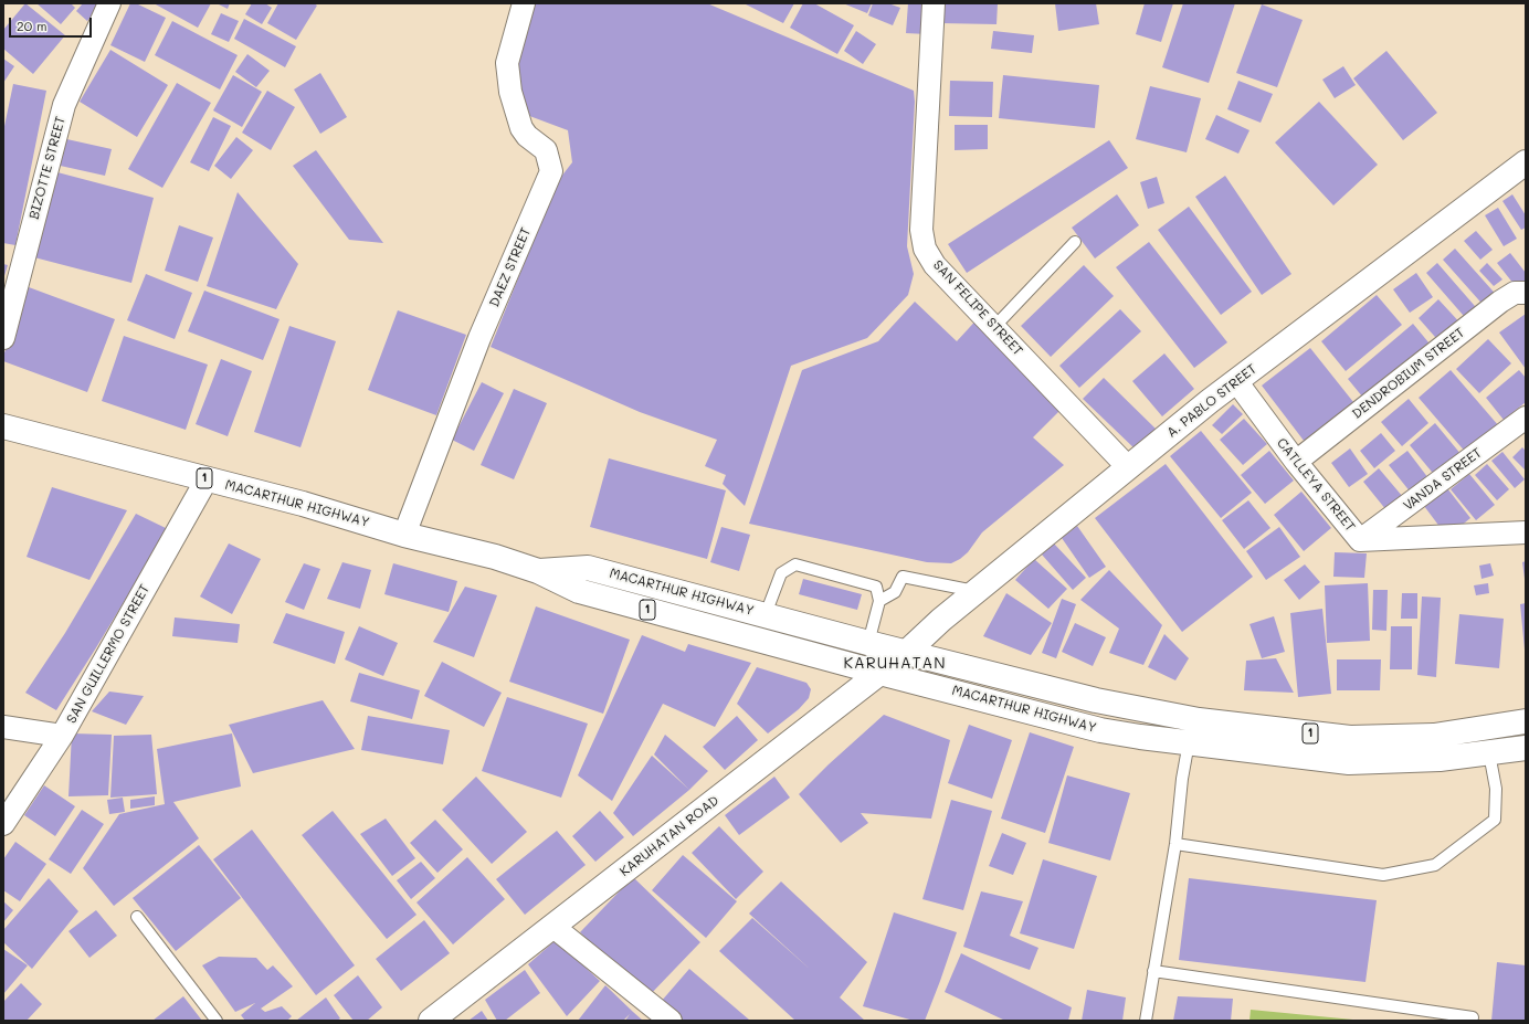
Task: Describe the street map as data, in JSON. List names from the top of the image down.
{
  "streets": {
    "main road": [
      "A. PABLO STREET",
      "1",
      "MACARTHUR HIGHWAY",
      "KARUHATAN ROAD"
    ],
    "street": [
      "BIZOTTE STREET",
      "DAEZ STREET",
      "SAN FELIPE STREET",
      "DENDROBIUM STREET",
      "VANDA STREET",
      "CATLLEYA STREET",
      "SAN GUILLERMO STREET"
    ]
  },
  "crossings": [
    ["DAEZ STREET", "MACARTHUR HIGHWAY"],
    ["SAN FELIPE STREET", "A. PABLO STREET"],
    ["DENDROBIUM STREET", "CATLLEYA STREET"],
    ["A. PABLO STREET", "CATLLEYA STREET"],
    ["A. PABLO STREET", "MACARTHUR HIGHWAY"],
    ["A. PABLO STREET", "KARUHATAN ROAD"],
    ["VANDA STREET", "CATLLEYA STREET"],
    ["MACARTHUR HIGHWAY", "SAN GUILLERMO STREET"],
    ["MACARTHUR HIGHWAY", "KARUHATAN ROAD"]
  ],
  "districts": ["KARUHATAN"],
  "scale_bar": "20 m"
}
